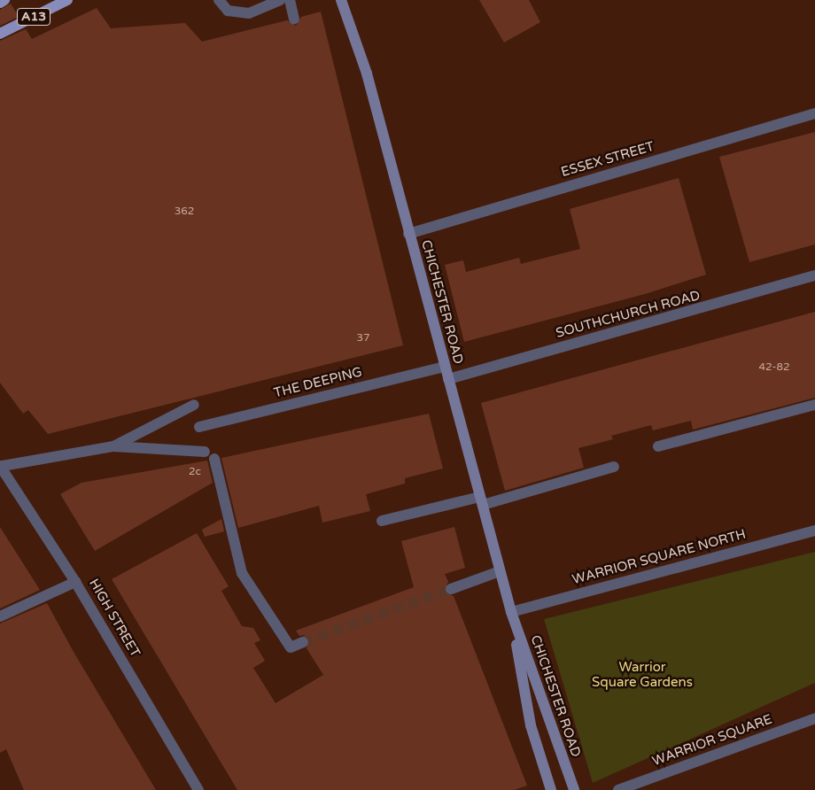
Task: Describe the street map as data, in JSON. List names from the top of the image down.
{
  "streets": {
    "main road": ["A13"],
    "street": [
      "ESSEX STREET",
      "CHICHESTER ROAD",
      "SOUTHCHURCH ROAD",
      "THE DEEPING",
      "WARRIOR SQUARE NORTH",
      "HIGH STREET",
      "WARRIOR SQUARE"
    ]
  },
  "crossings": [
    ["ESSEX STREET", "CHICHESTER ROAD"],
    ["CHICHESTER ROAD", "SOUTHCHURCH ROAD"],
    ["CHICHESTER ROAD", "THE DEEPING"],
    ["CHICHESTER ROAD", "WARRIOR SQUARE NORTH"]
  ],
  "parks": ["Warrior Square Gardens"],
  "house_numbers": [
    "362",
    "37",
    "42-82",
    "2c"
  ]
}
